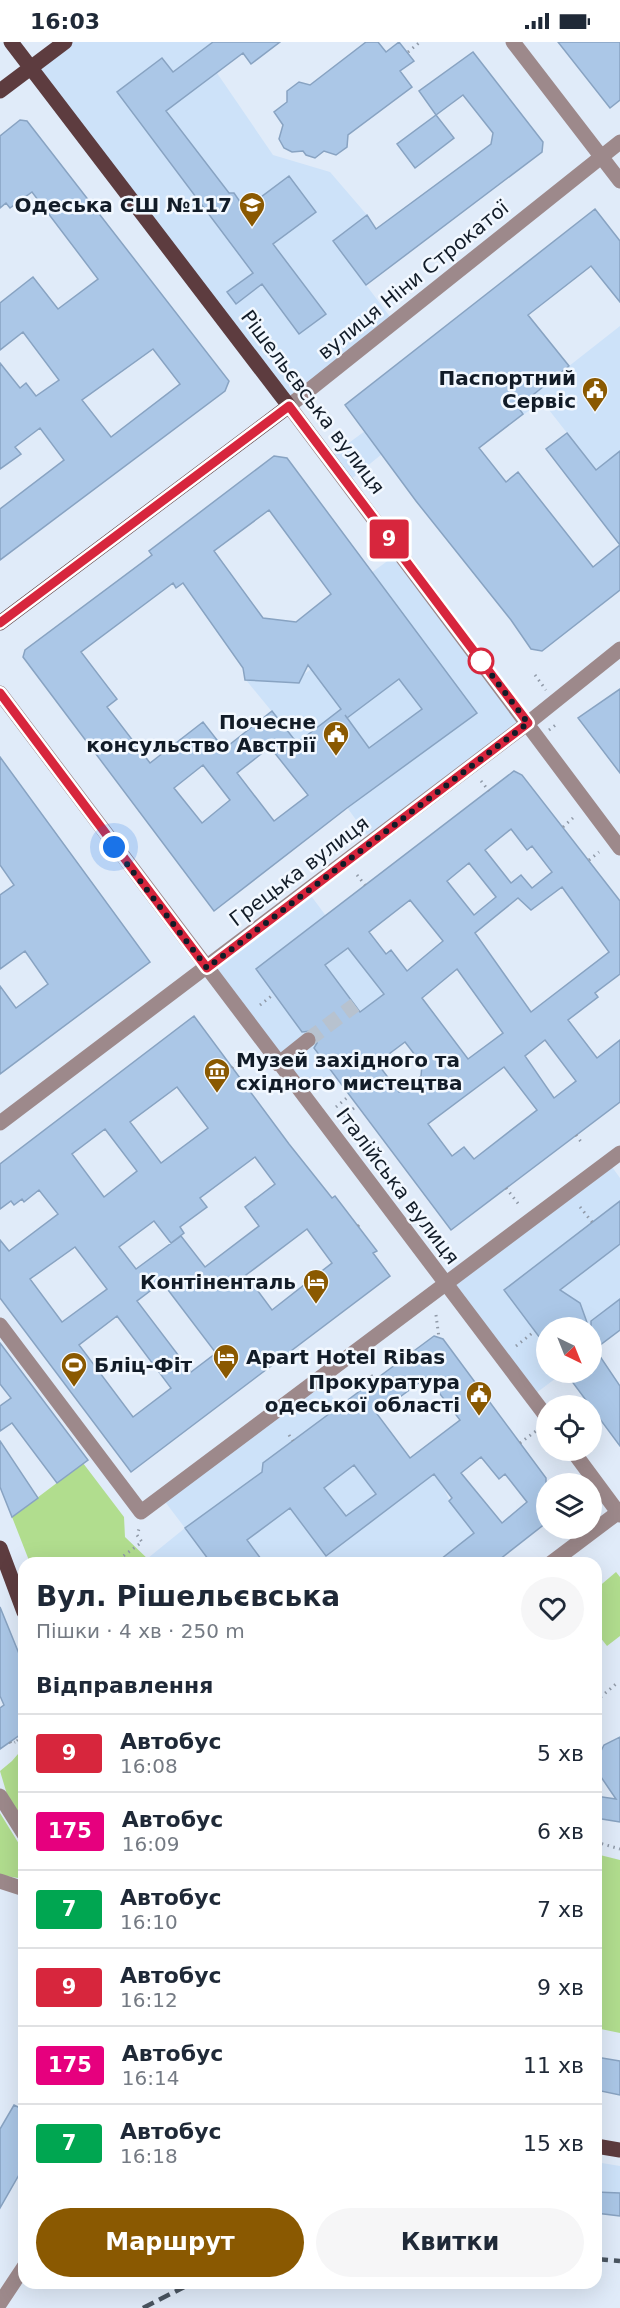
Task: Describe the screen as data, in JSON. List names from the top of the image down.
{
  "streets": {
    "main road": ["вулиця Ніни Строкатої", "Рішельєвська вулиця"],
    "street": ["Грецька вулиця", "Італійська вулиця"]
  },
  "crossings": [
    ["вулиця Ніни Строкатої", "Рішельєвська вулиця"],
    ["Рішельєвська вулиця", "Грецька вулиця"],
    ["Грецька вулиця", "Італійська вулиця"]
  ],
  "places": {
    "school or university": ["Одеська СШ №117"],
    "public building": ["Паспортний Сервіс", "Почесне консульство Австрії", "Прокуратура одеської області"],
    "museum": ["Музей західного та східного мистецтва"],
    "hotel": ["Контіненталь", "Apart Hotel Ribas"],
    "sports": ["Бліц-Фіт"]
  },
  "lines": ["bus line 9"],
  "north": "bottom right",
  "page": {
    "status": "16:03",
    "on_map": "9",
    "heading": [
      ["Вул. Рішельєвська", "Пішки · 4 хв · 250 m"],
      "Відправлення"
    ],
    "list": [
      {
        "mark": "9",
        "name": "Автобус",
        "note": "16:08",
        "value": "5 хв"
      },
      {
        "mark": "175",
        "name": "Автобус",
        "note": "16:09",
        "value": "6 хв"
      },
      {
        "mark": "7",
        "name": "Автобус",
        "note": "16:10",
        "value": "7 хв"
      },
      {
        "mark": "9",
        "name": "Автобус",
        "note": "16:12",
        "value": "9 хв"
      },
      {
        "mark": "175",
        "name": "Автобус",
        "note": "16:14",
        "value": "11 хв"
      },
      {
        "mark": "7",
        "name": "Автобус",
        "note": "16:18",
        "value": "15 хв"
      }
    ],
    "buttons": ["Маршрут", "Квитки"]
  }
}
